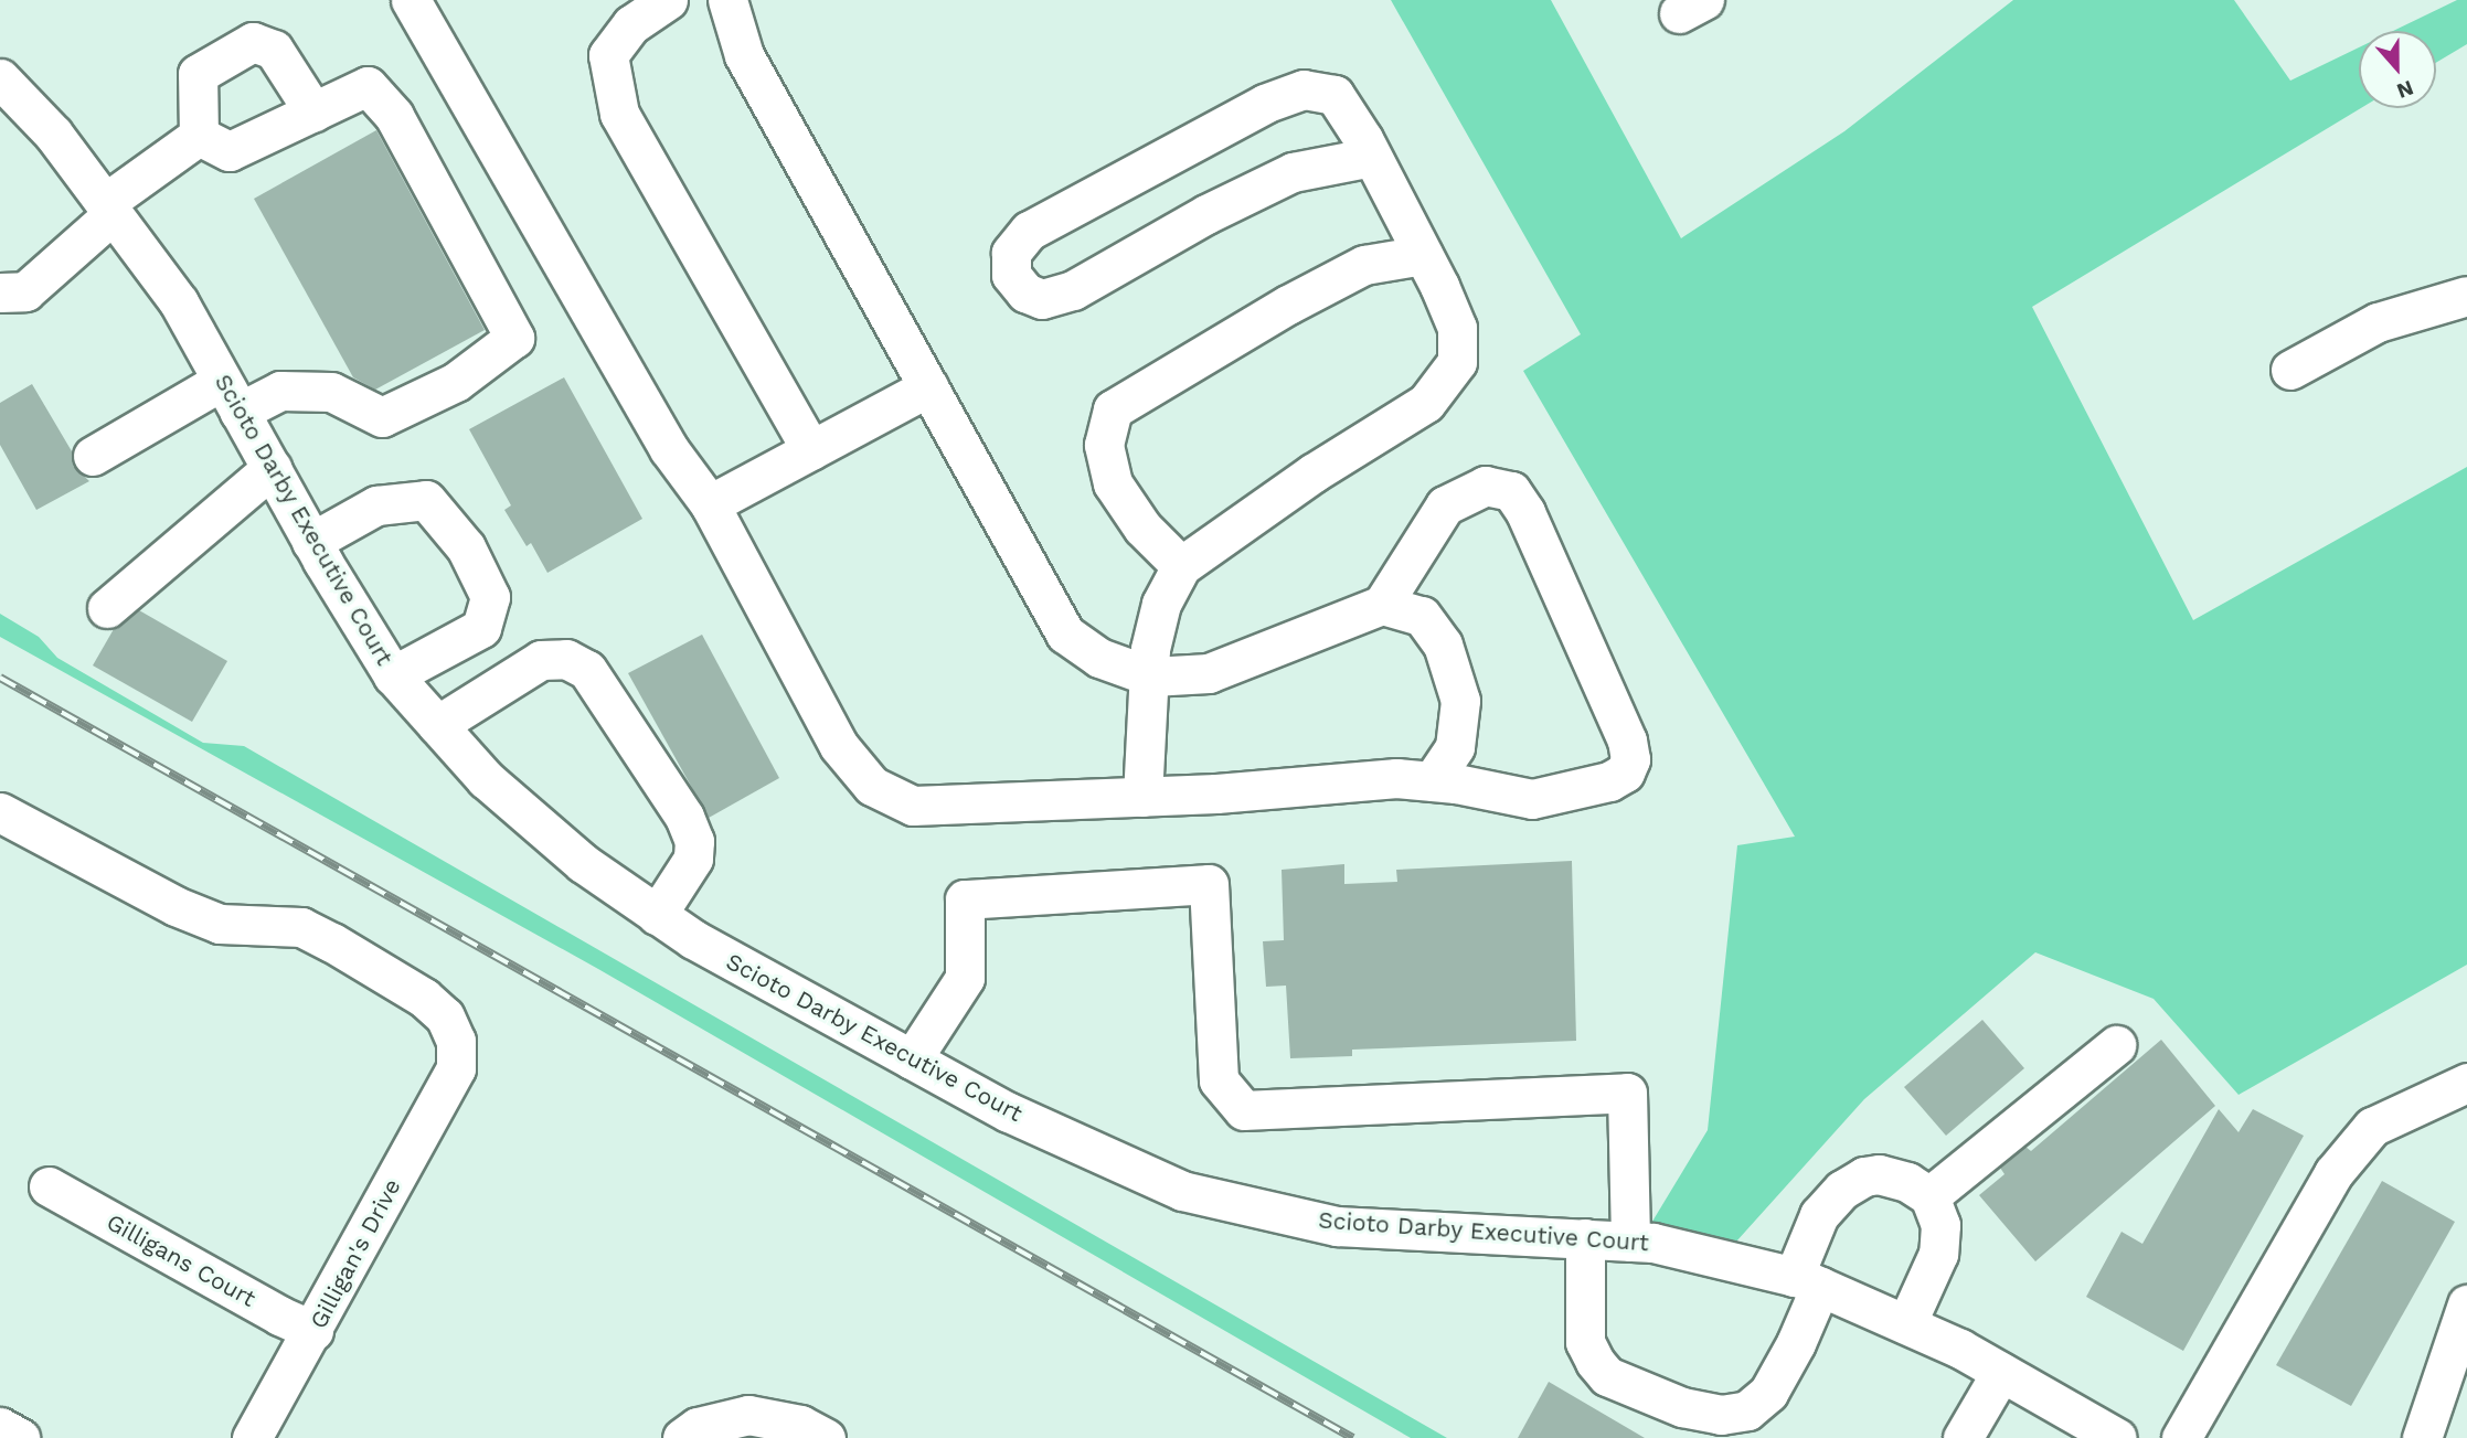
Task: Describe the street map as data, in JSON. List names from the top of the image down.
{
  "streets": {
    "street": ["Scioto Darby Executive Court", "Gilligan's Drive", "Gilligans Court"]
  },
  "crossings": [
    ["Gilligan's Drive", "Gilligans Court"]
  ],
  "north": "bottom"
}
